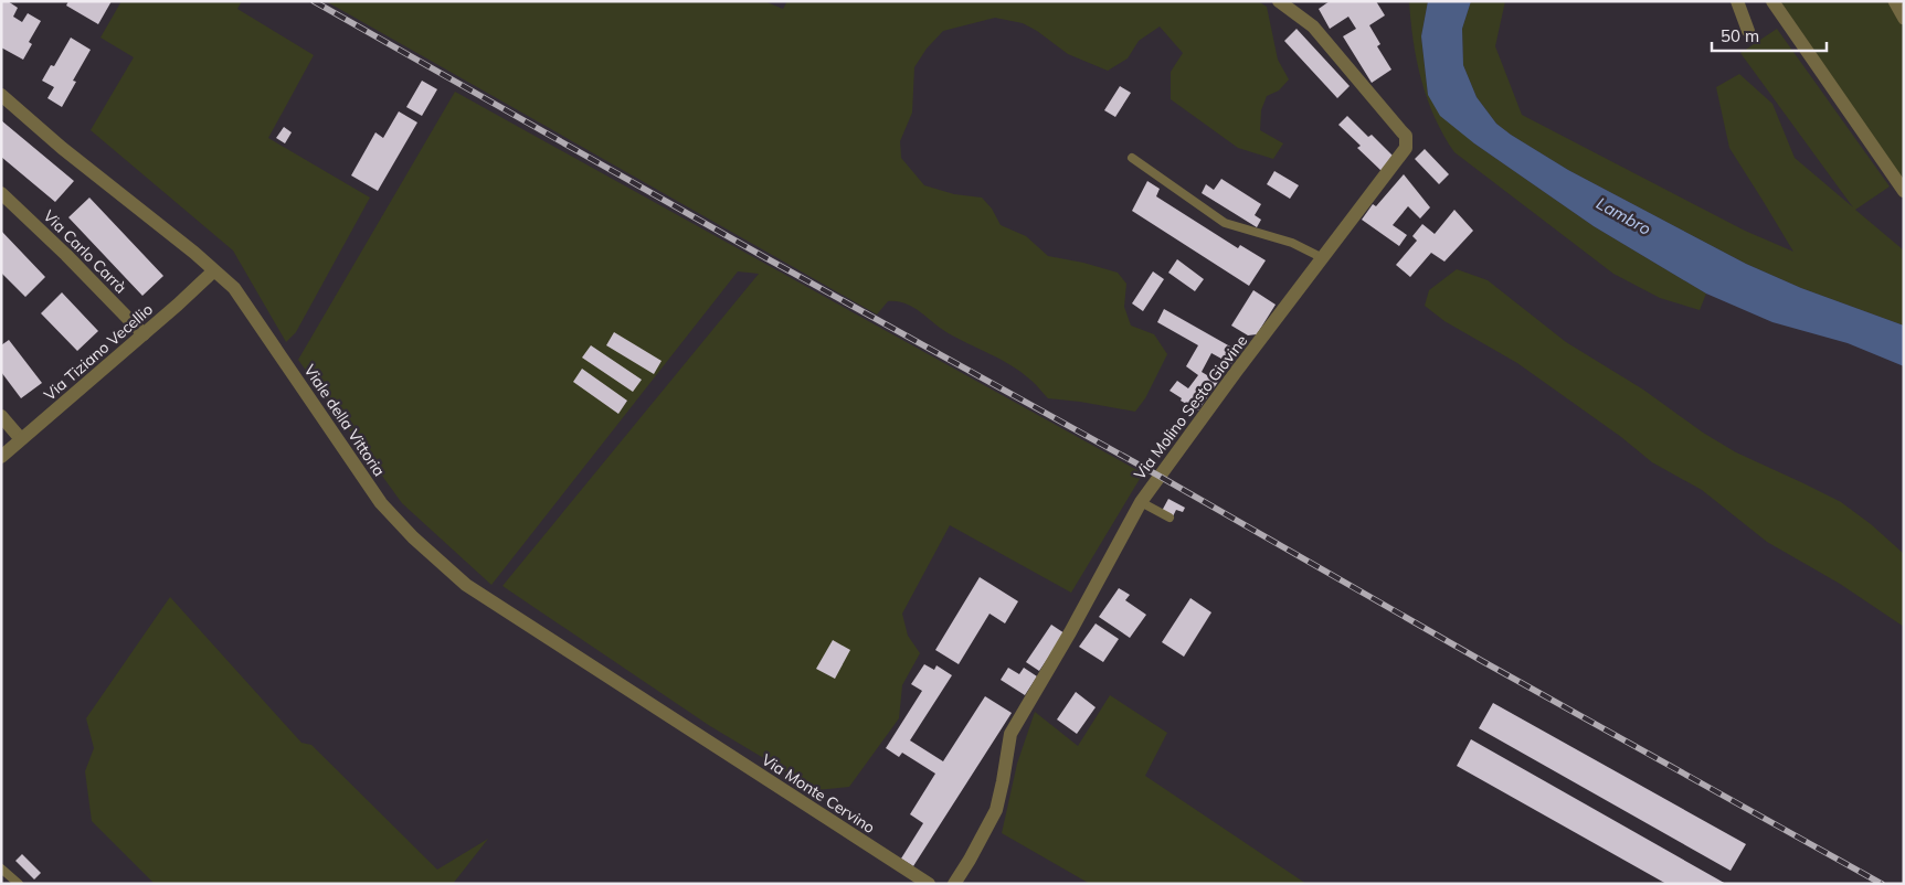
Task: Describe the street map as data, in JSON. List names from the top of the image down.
{
  "streets": {
    "street": [
      "Via Carlo Carrà",
      "Via Tiziano Vecellio",
      "Via Molino Sesto Giovine",
      "Viale della Vittoria",
      "Via Monte Cervino"
    ]
  },
  "crossings": [
    ["Via Carlo Carrà", "Via Tiziano Vecellio"],
    ["Via Tiziano Vecellio", "Viale della Vittoria"],
    ["Viale della Vittoria", "Via Monte Cervino"]
  ],
  "water": ["Lambro"],
  "scale_bar": "50 m"
}
